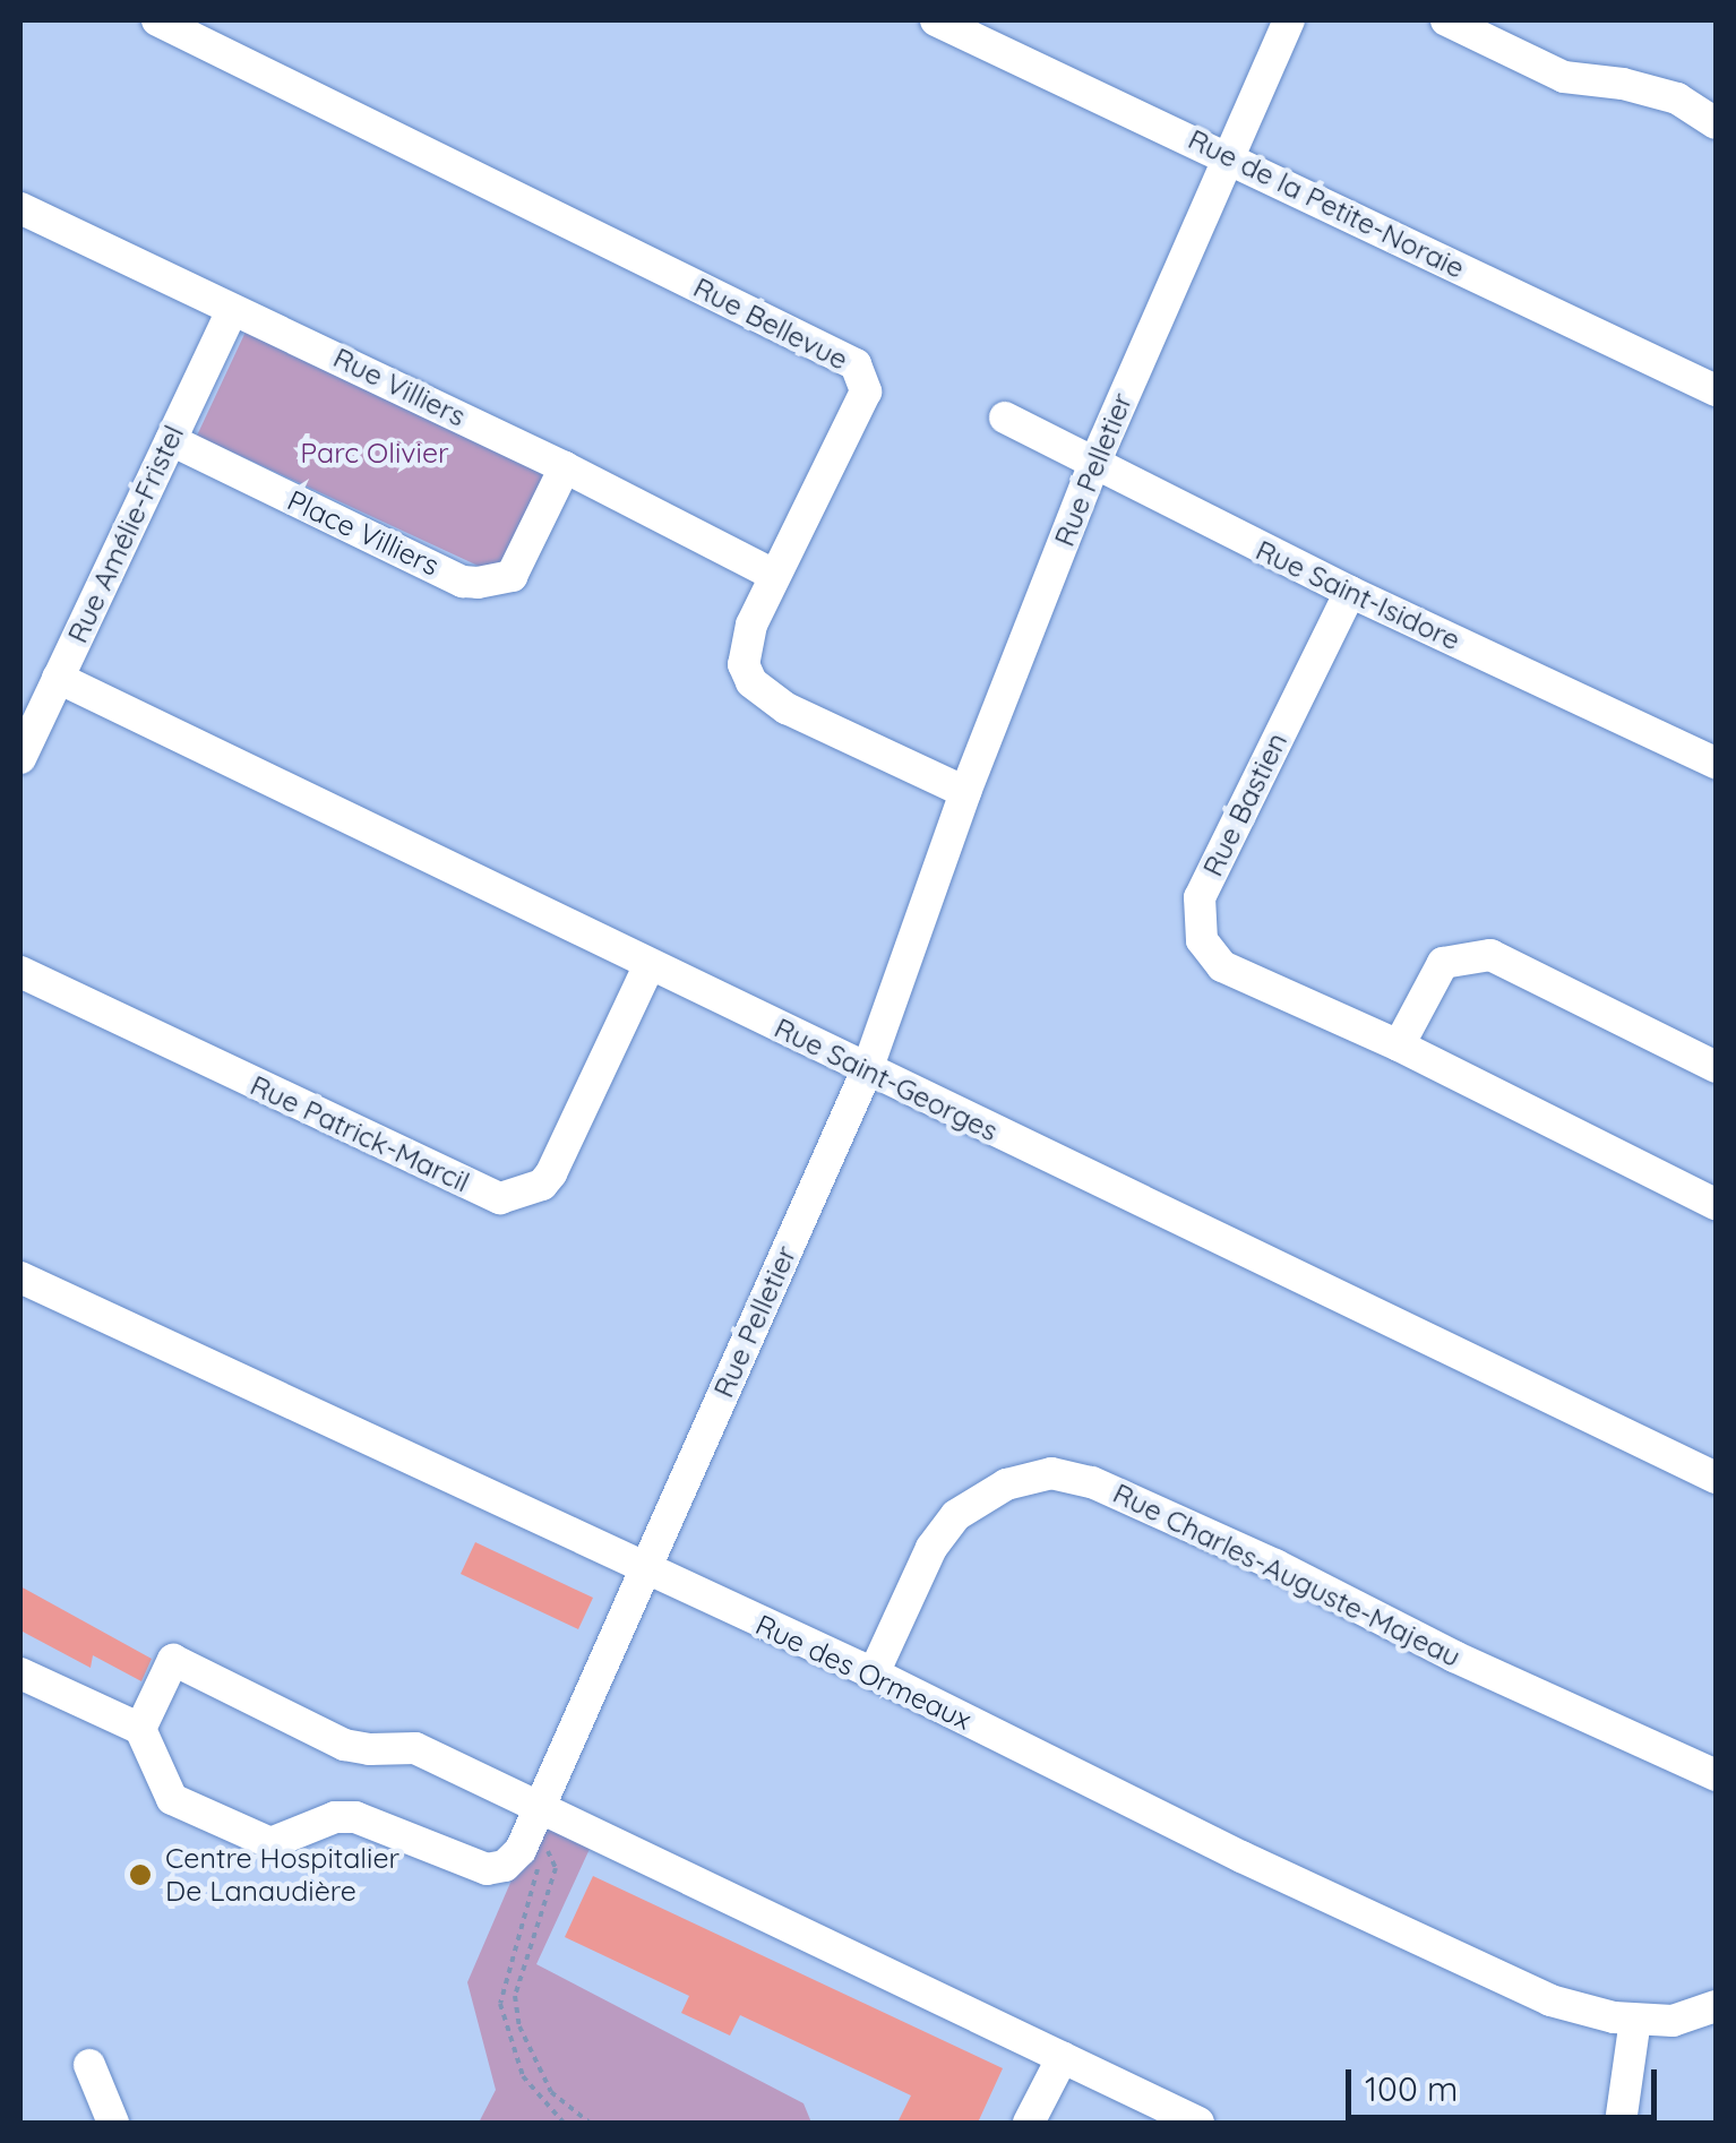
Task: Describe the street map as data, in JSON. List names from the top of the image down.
{
  "streets": {
    "street": [
      "Rue de la Petite-Noraie",
      "Rue Bellevue",
      "Rue Villiers",
      "Rue Pelletier",
      "Place Villiers",
      "Rue Amélie-Fristel",
      "Rue Saint-Isidore",
      "Rue Bastien",
      "Rue Saint-Georges",
      "Rue Patrick-Marcil",
      "Rue Charles-Auguste-Majeau",
      "Rue des Ormeaux"
    ]
  },
  "crossings": [
    ["Rue de la Petite-Noraie", "Rue Pelletier"],
    ["Rue Bellevue", "Rue Villiers"],
    ["Rue Bellevue", "Rue Pelletier"],
    ["Rue Villiers", "Place Villiers"],
    ["Rue Villiers", "Rue Amélie-Fristel"],
    ["Rue Pelletier", "Rue Saint-Isidore"],
    ["Rue Pelletier", "Rue Saint-Georges"],
    ["Rue Pelletier", "Rue des Ormeaux"],
    ["Place Villiers", "Rue Amélie-Fristel"],
    ["Rue Amélie-Fristel", "Rue Saint-Georges"],
    ["Rue Saint-Isidore", "Rue Bastien"],
    ["Rue Saint-Georges", "Rue Patrick-Marcil"],
    ["Rue Charles-Auguste-Majeau", "Rue des Ormeaux"]
  ],
  "parks": ["Parc Olivier"],
  "places": ["Centre Hospitalier De Lanaudière"],
  "scale_bar": "100 m"
}
